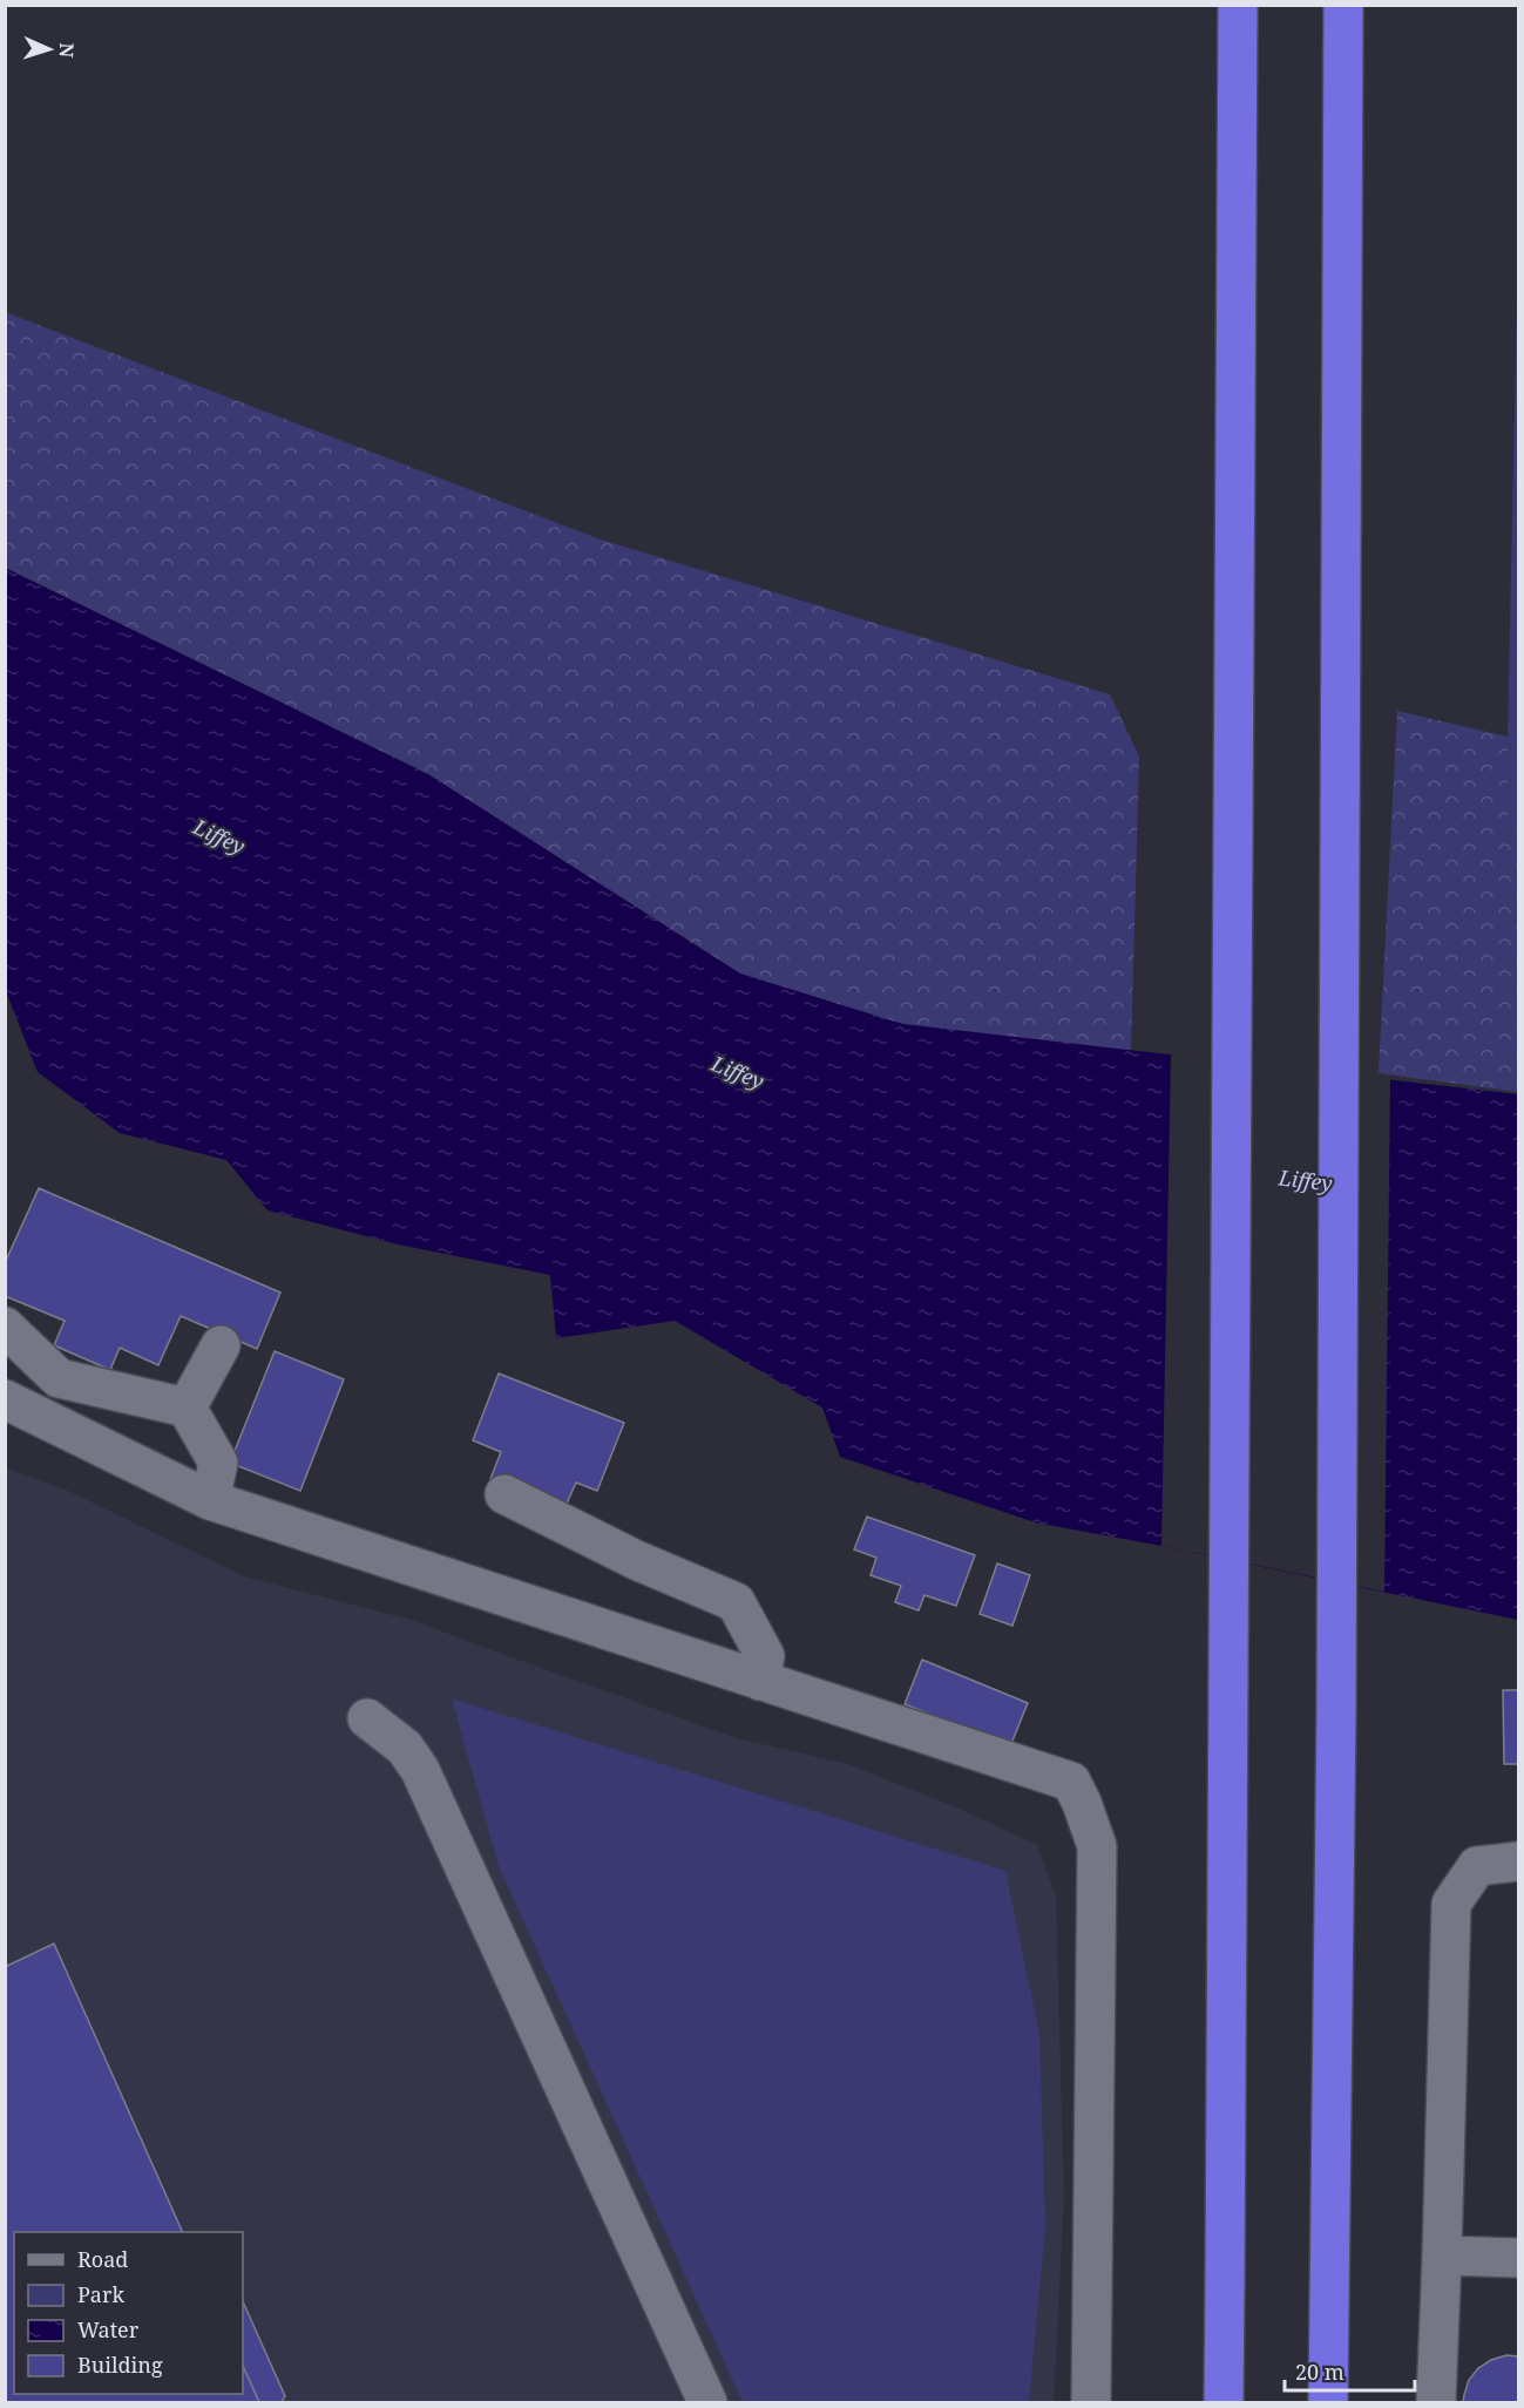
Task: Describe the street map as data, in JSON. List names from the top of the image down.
{
  "water": ["Liffey"],
  "legend": [
    "Road",
    "Park",
    "Water",
    "Building"
  ],
  "scale_bar": "20 m",
  "north": "right"
}
